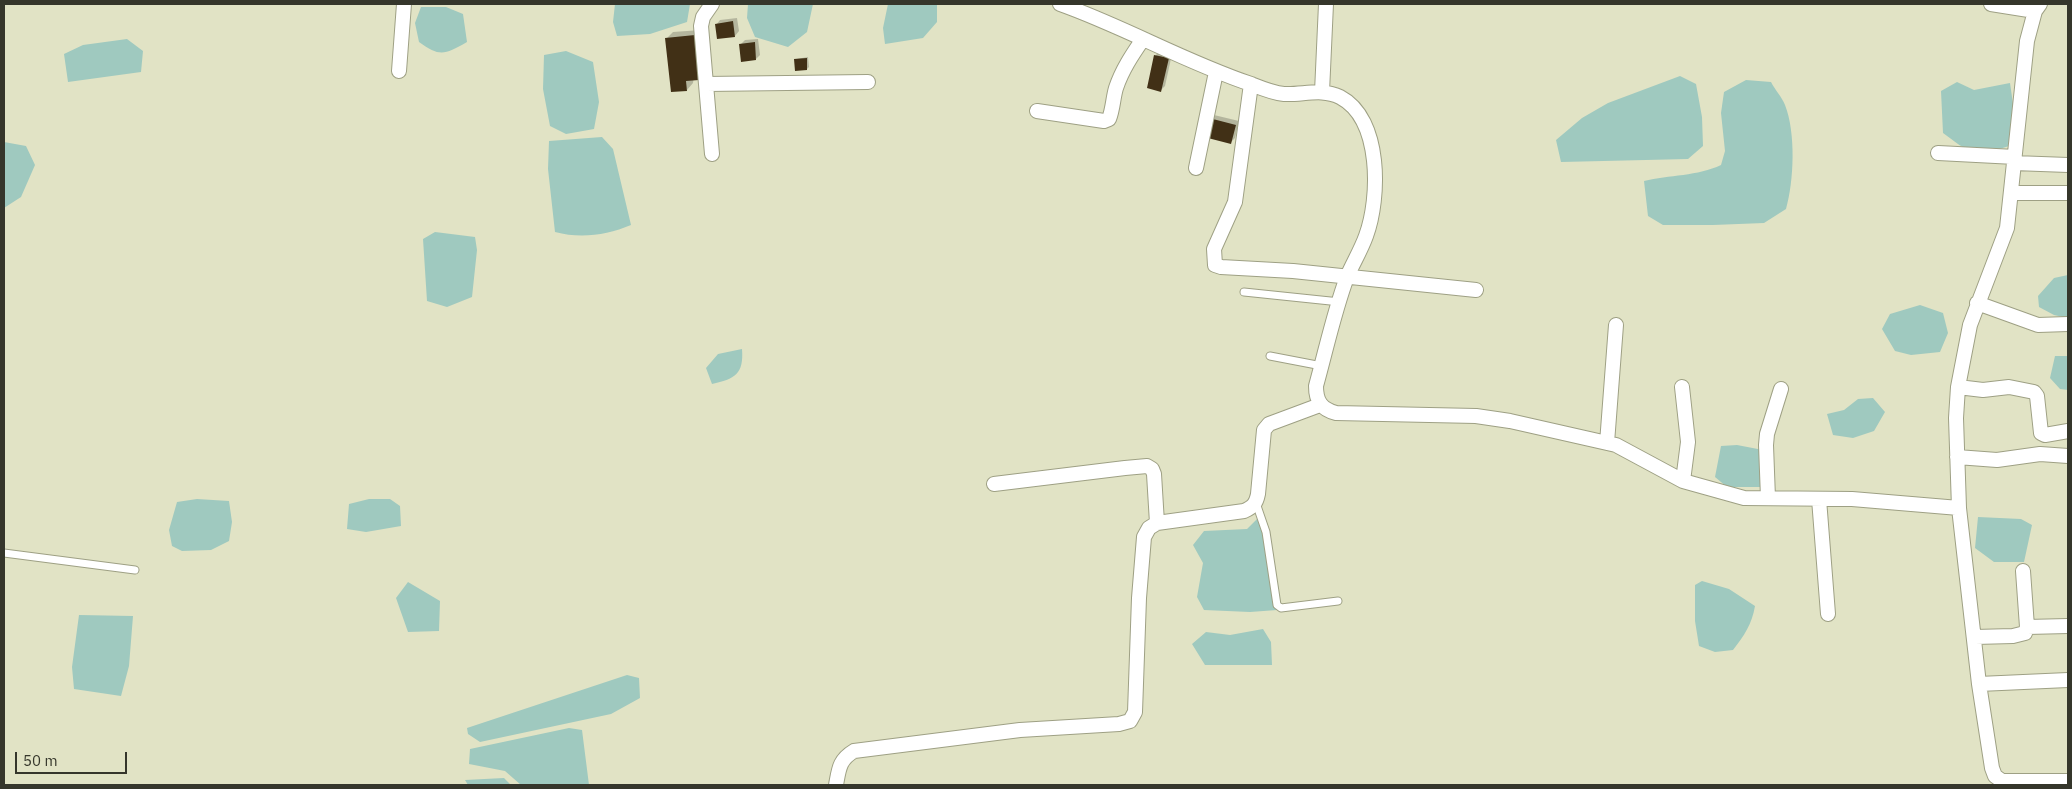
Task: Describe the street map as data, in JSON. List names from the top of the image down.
{
  "scale_bar": "50 m"
}
